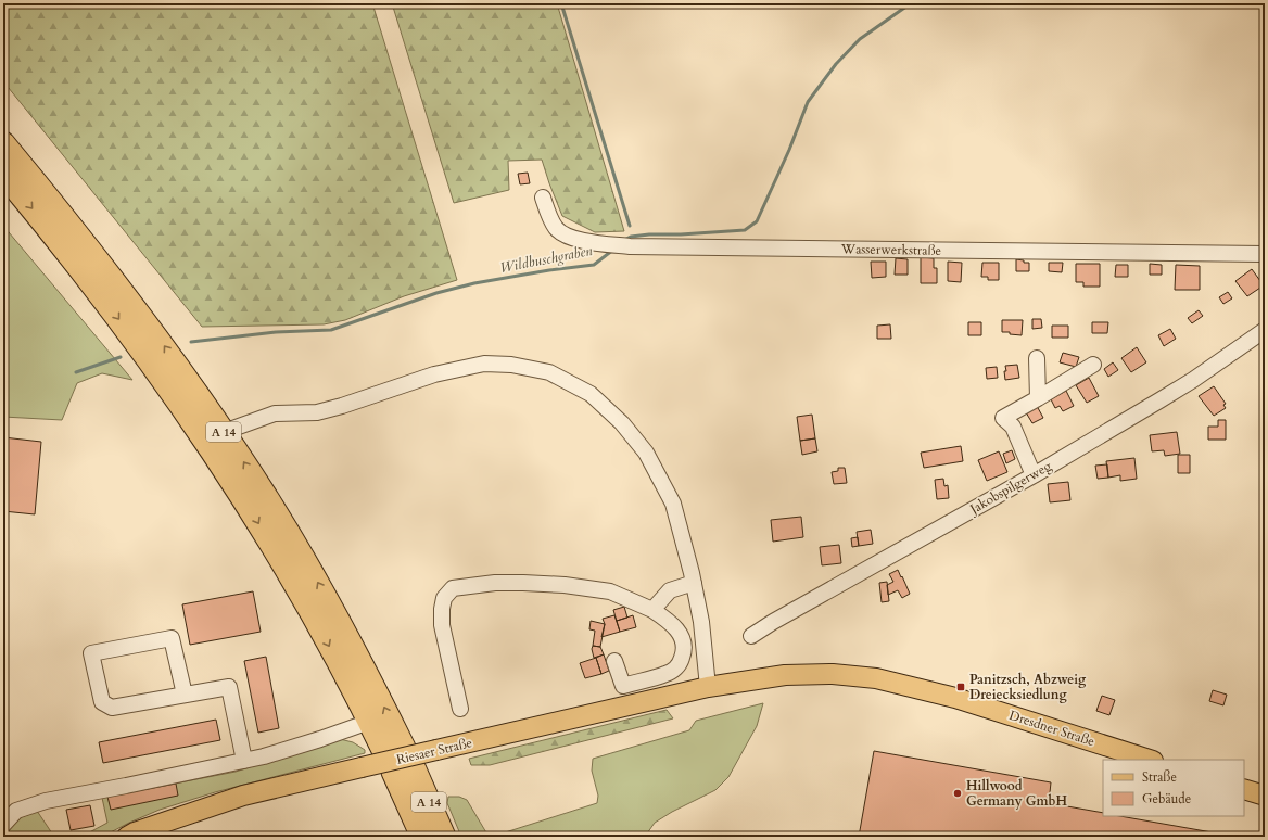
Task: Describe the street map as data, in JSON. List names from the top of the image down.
{
  "streets": {
    "highway": ["A 14"],
    "main road": ["Dresdner Straße", "Riesaer Straße"],
    "street": ["Wasserwerkstraße", "Jakobspilgerweg"]
  },
  "crossings": [
    ["Dresdner Straße", "Riesaer Straße"]
  ],
  "water": ["Wildbuschgraben"],
  "places": {
    "transit": ["Panitzsch, Abzweig Dreiecksiedlung"],
    "other": ["Hillwood Germany GmbH"]
  },
  "legend": ["Straße", "Gebäude"]
}
